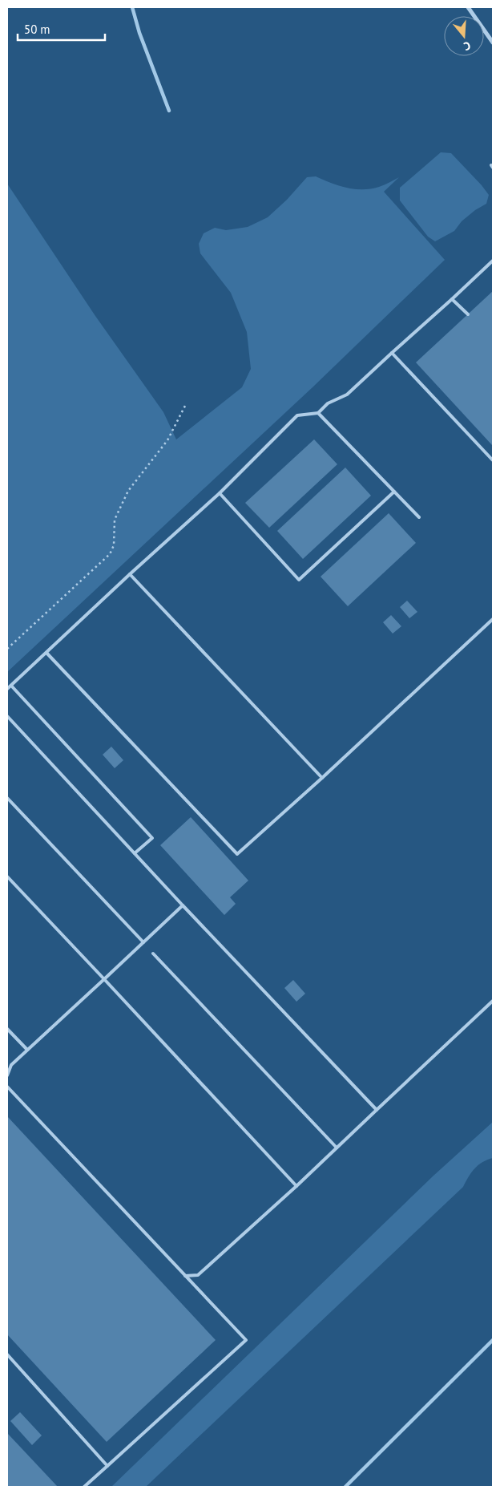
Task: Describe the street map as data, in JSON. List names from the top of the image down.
{
  "scale_bar": "50 m",
  "north": "bottom"
}
